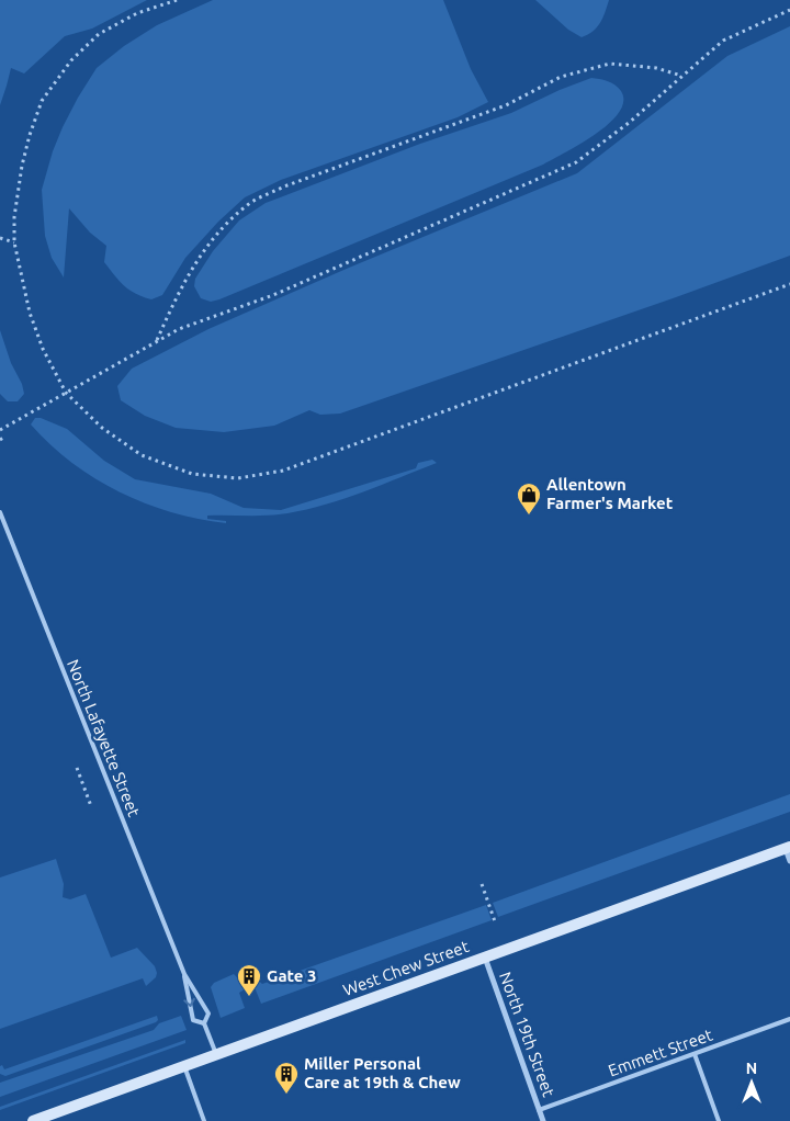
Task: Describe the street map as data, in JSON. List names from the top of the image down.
{
  "streets": {
    "street": ["West Chew Street", "North 19th Street"],
    "lane": ["North Lafayette Street", "Emmett Street"]
  },
  "crossings": [
    ["North Lafayette Street", "West Chew Street"],
    ["West Chew Street", "North 19th Street"],
    ["North 19th Street", "Emmett Street"]
  ],
  "places": {
    "shop": ["Allentown Farmer's Market"],
    "building": ["Gate 3", "Miller Personal Care at 19th & Chew"]
  },
  "north": "top"
}
